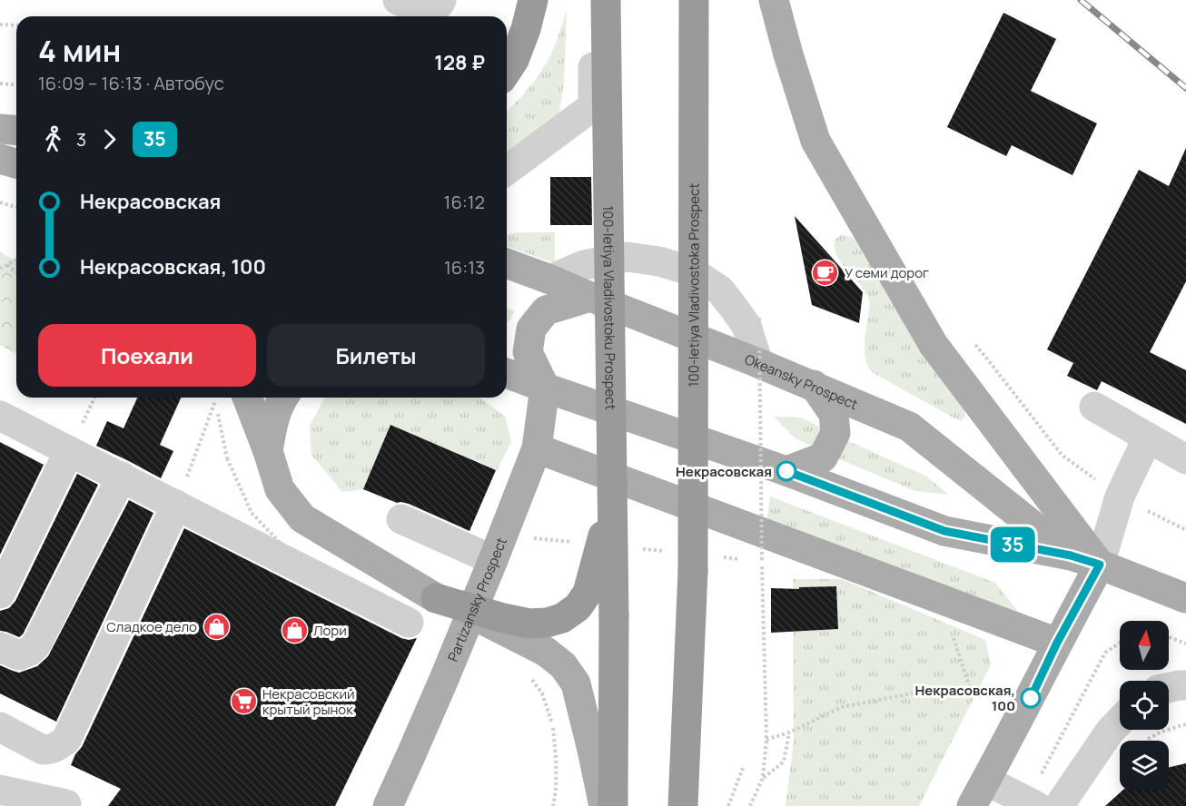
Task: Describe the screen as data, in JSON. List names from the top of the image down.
{
  "streets": {
    "highway": ["100-letiya Vladivostoka Prospect", "100-letiya Vladivostoku Prospect"],
    "main road": ["Okeansky Prospect", "Partizansky Prospect"]
  },
  "crossings": [
    ["Okeansky Prospect", "Partizansky Prospect"]
  ],
  "places": {
    "cafe": ["У семи дорог"],
    "other": ["Некрасовская", "Некрасовская, 100"],
    "shop": ["Сладкое дело", "Лори"],
    "supermarket": ["Некрасовский крытый рынок"]
  },
  "lines": ["bus line 35"],
  "north": "top",
  "page": {
    "on_map": "35",
    "heading": ["4 мин", "16:09 – 16:13 · Автобус", "128 ₽"],
    "legs": ["3", "35"],
    "list": [
      {
        "name": "Некрасовская",
        "value": "16:12"
      },
      {
        "name": "Некрасовская, 100",
        "value": "16:13"
      }
    ],
    "buttons": ["Поехали", "Билеты"]
  }
}
